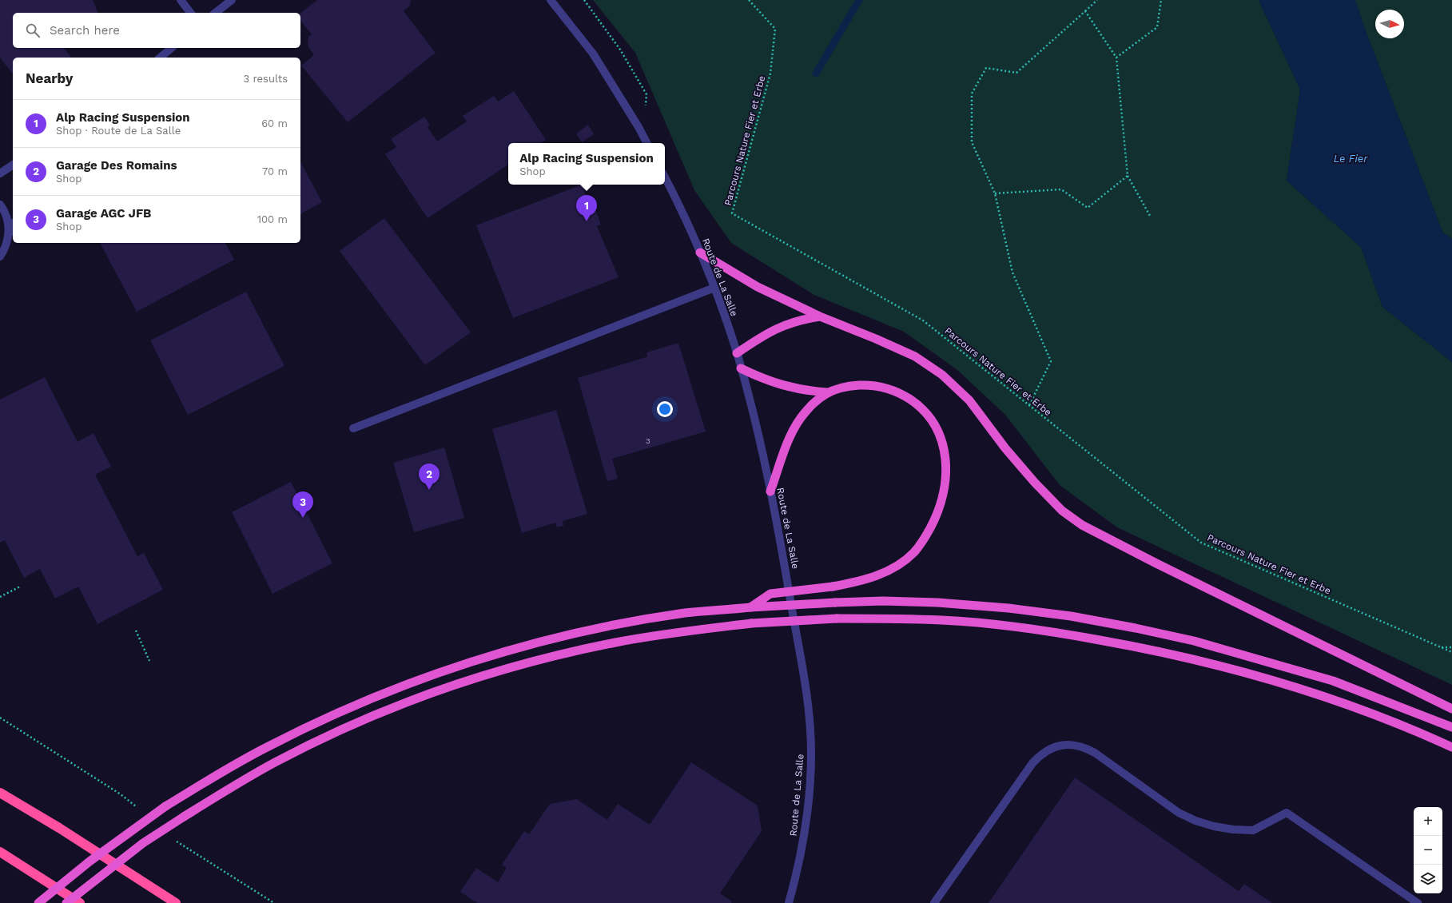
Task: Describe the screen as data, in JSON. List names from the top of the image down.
{
  "streets": {
    "street": ["Route de La Salle"],
    "path": ["Parcours Nature Fier et Erbe"]
  },
  "water": ["Le Fier"],
  "house_numbers": ["3"],
  "north": "right",
  "page": {
    "search": "Search here",
    "heading": ["Nearby", "3 results"],
    "list": [
      {
        "mark": "1",
        "name": "Alp Racing Suspension",
        "note": "Shop · Route de La Salle",
        "value": "60 m"
      },
      {
        "mark": "2",
        "name": "Garage Des Romains",
        "note": "Shop",
        "value": "70 m"
      },
      {
        "mark": "3",
        "name": "Garage AGC JFB",
        "note": "Shop",
        "value": "100 m"
      }
    ],
    "popup": ["Alp Racing Suspension", "Shop"],
    "pins": ["1", "2", "3"],
    "map_buttons": ["+", "−"]
  }
}
